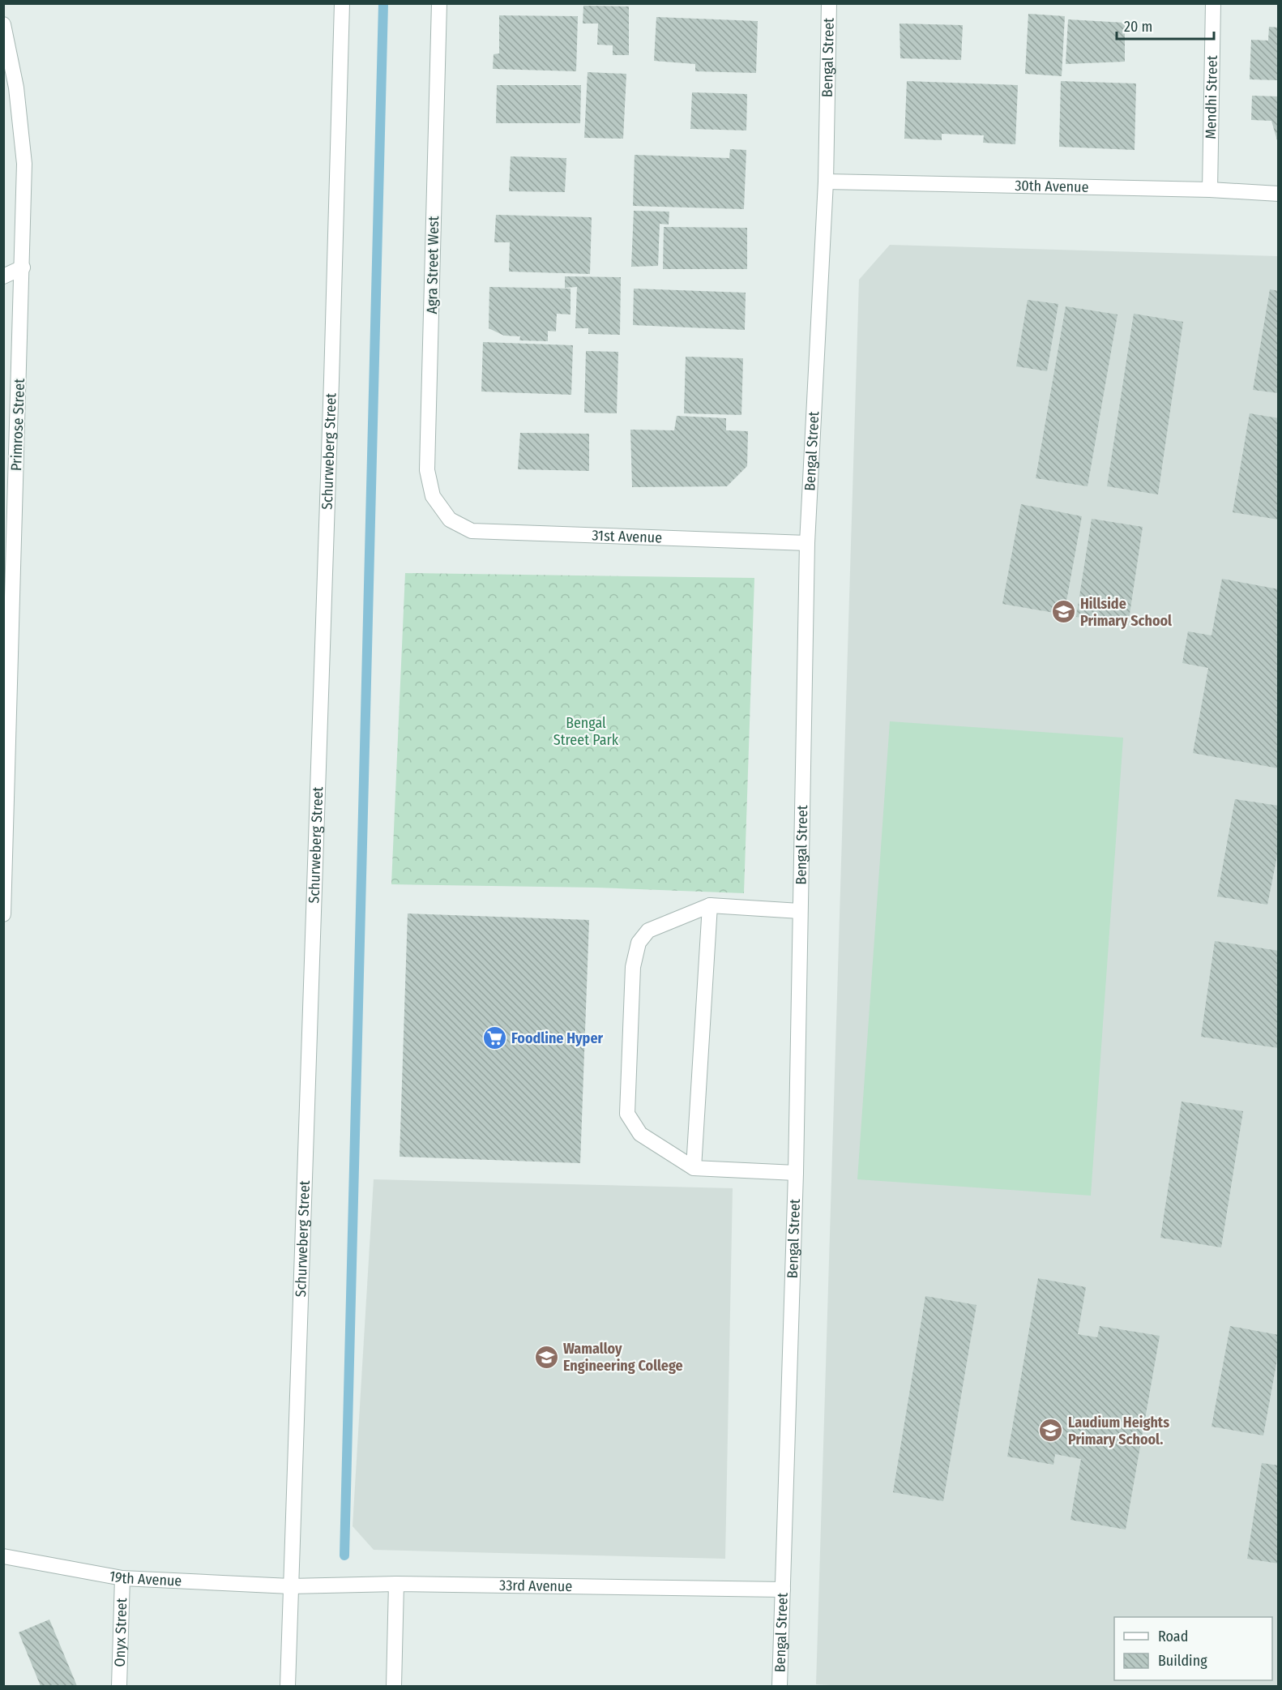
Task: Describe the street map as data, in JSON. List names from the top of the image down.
{
  "streets": {
    "street": [
      "Bengal Street",
      "Mendhi Street",
      "30th Avenue",
      "Agra Street West",
      "Primrose Street",
      "Schurweberg Street",
      "31st Avenue",
      "19th Avenue",
      "33rd Avenue",
      "Onyx Street"
    ]
  },
  "crossings": [
    ["Bengal Street", "30th Avenue"],
    ["Bengal Street", "31st Avenue"],
    ["Bengal Street", "33rd Avenue"],
    ["Mendhi Street", "30th Avenue"],
    ["Agra Street West", "31st Avenue"],
    ["Schurweberg Street", "19th Avenue"],
    ["Schurweberg Street", "33rd Avenue"],
    ["19th Avenue", "33rd Avenue"],
    ["19th Avenue", "Onyx Street"]
  ],
  "parks": ["Bengal Street Park"],
  "places": {
    "school or university": ["Hillside Primary School", "Wamalloy Engineering College", "Laudium Heights Primary School."],
    "supermarket": ["Foodline Hyper"]
  },
  "legend": ["Road", "Building"],
  "scale_bar": "20 m"
}
